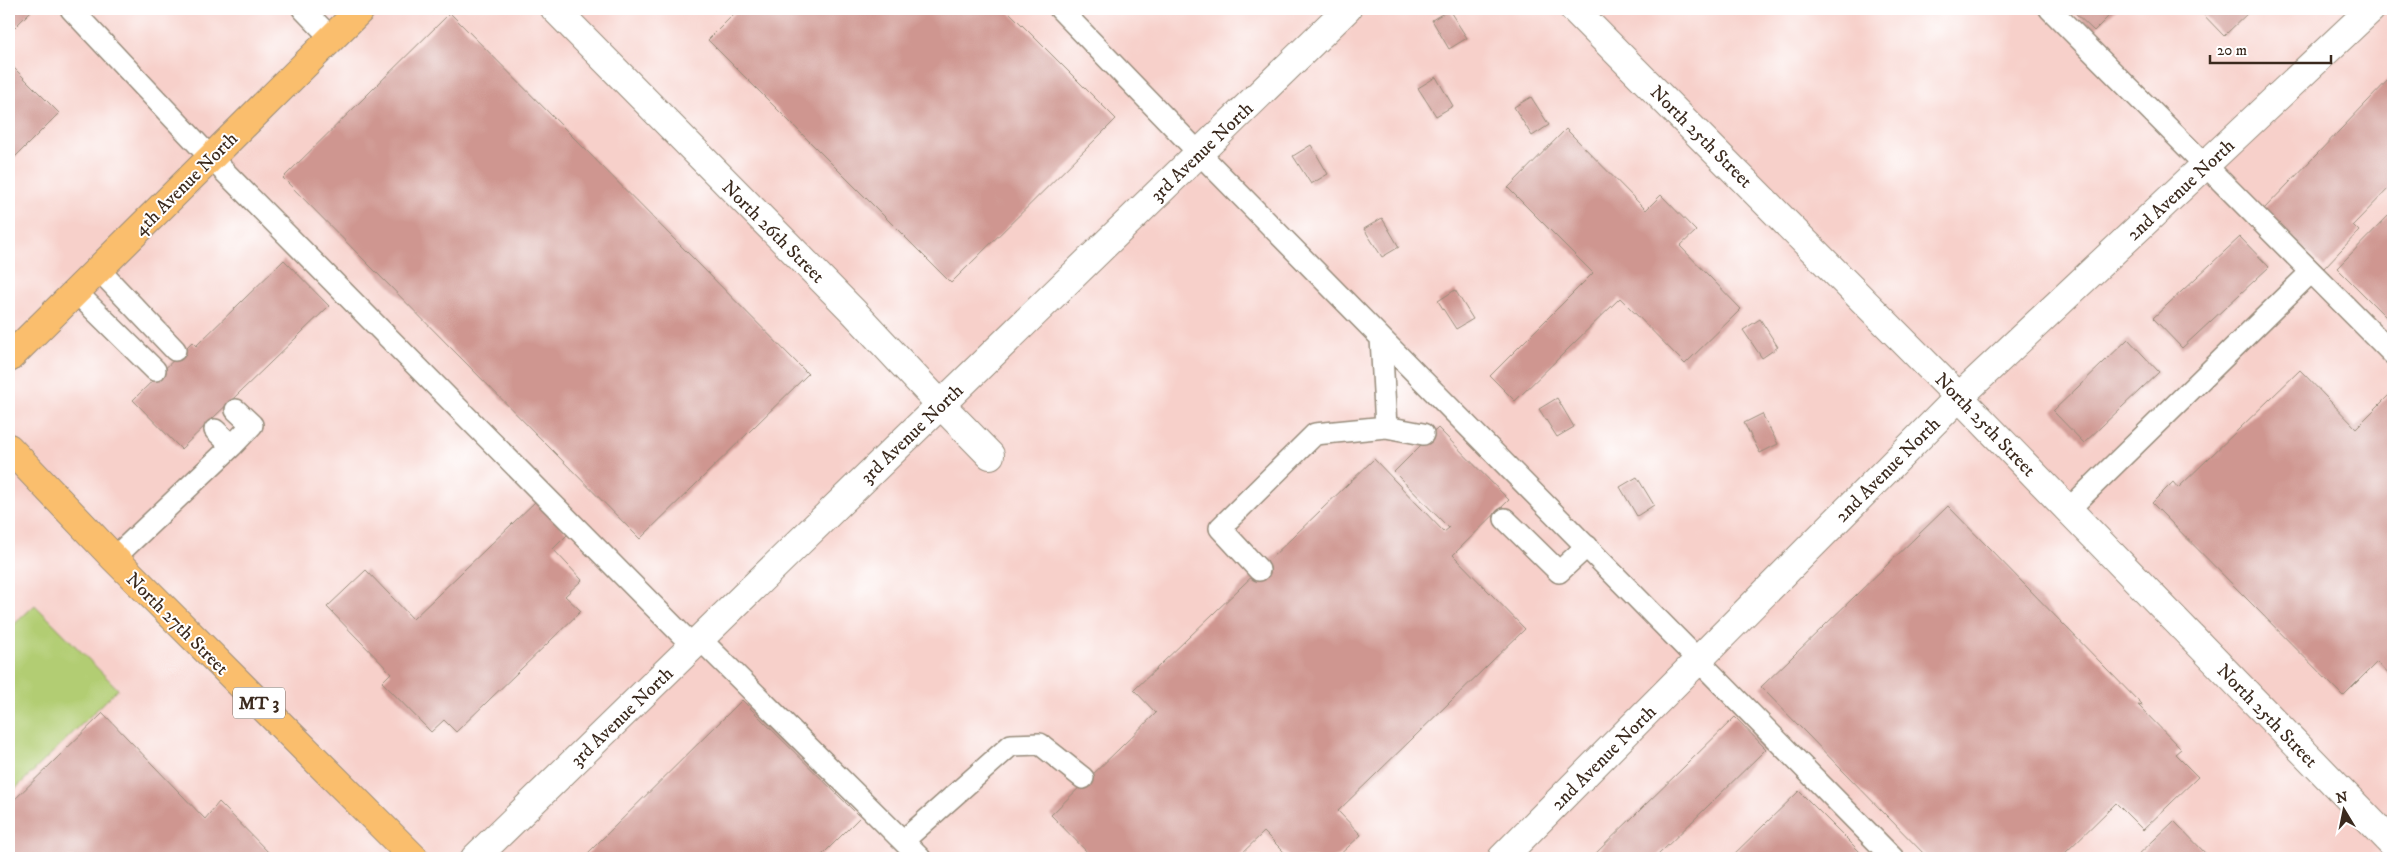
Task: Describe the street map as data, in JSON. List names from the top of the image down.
{
  "streets": {
    "main road": ["4th Avenue North", "North 27th Street", "MT 3"],
    "street": [
      "North 25th Street",
      "3rd Avenue North",
      "2nd Avenue North",
      "North 26th Street"
    ]
  },
  "crossings": [
    ["North 25th Street", "2nd Avenue North"],
    ["3rd Avenue North", "North 26th Street"]
  ],
  "scale_bar": "20 m",
  "north": "top"
}
